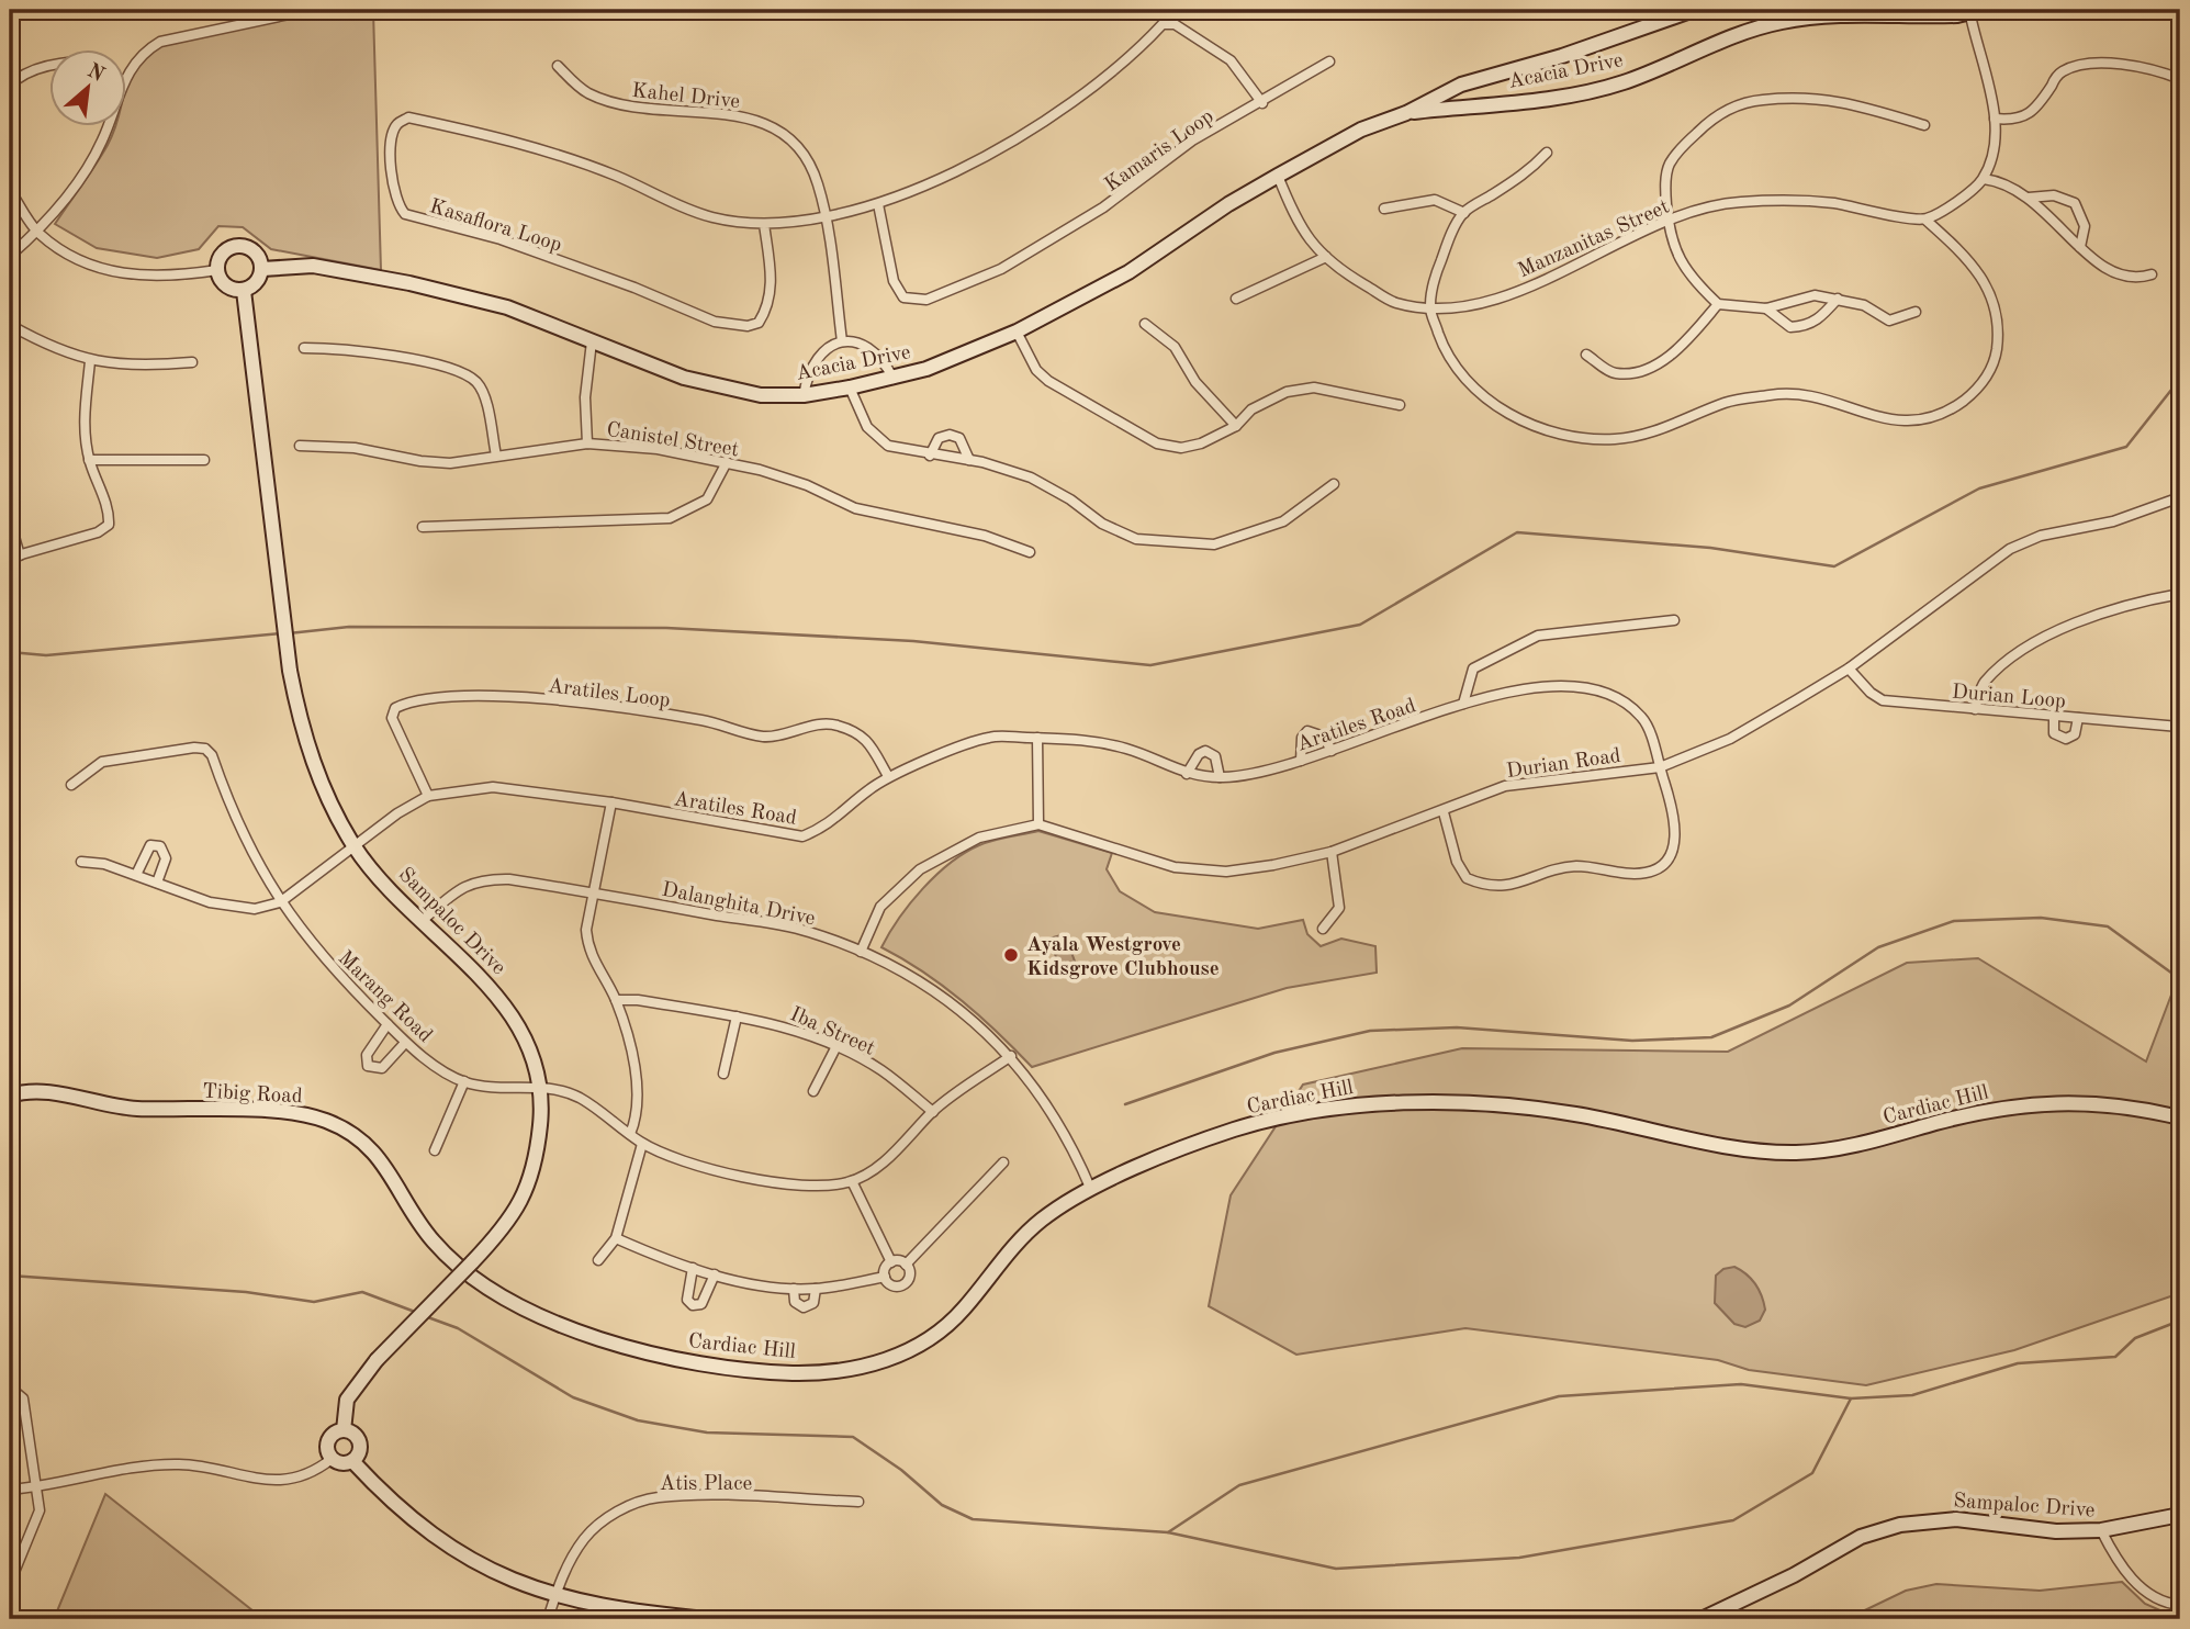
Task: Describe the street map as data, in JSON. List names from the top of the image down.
{
  "streets": {
    "street": [
      "Acacia Drive",
      "Kahel Drive",
      "Kamaris Loop",
      "Kasaflora Loop",
      "Manzanitas Street",
      "Canistel Street",
      "Aratiles Loop",
      "Durian Loop",
      "Aratiles Road",
      "Durian Road",
      "Dalanghita Drive",
      "Sampaloc Drive",
      "Marang Road",
      "Iba Street",
      "Tibig Road",
      "Cardiac Hill",
      "Atis Place"
    ]
  },
  "crossings": [
    ["Acacia Drive", "Manzanitas Street"],
    ["Acacia Drive", "Sampaloc Drive"],
    ["Kahel Drive", "Kasaflora Loop"],
    ["Aratiles Loop", "Aratiles Road"],
    ["Durian Loop", "Durian Road"],
    ["Aratiles Road", "Durian Road"],
    ["Aratiles Road", "Sampaloc Drive"],
    ["Aratiles Road", "Marang Road"],
    ["Durian Road", "Dalanghita Drive"],
    ["Dalanghita Drive", "Sampaloc Drive"],
    ["Dalanghita Drive", "Marang Road"],
    ["Dalanghita Drive", "Cardiac Hill"],
    ["Sampaloc Drive", "Marang Road"],
    ["Marang Road", "Iba Street"],
    ["Tibig Road", "Cardiac Hill"]
  ],
  "places": ["Ayala Westgrove Kidsgrove Clubhouse"],
  "north": "top right"
}
